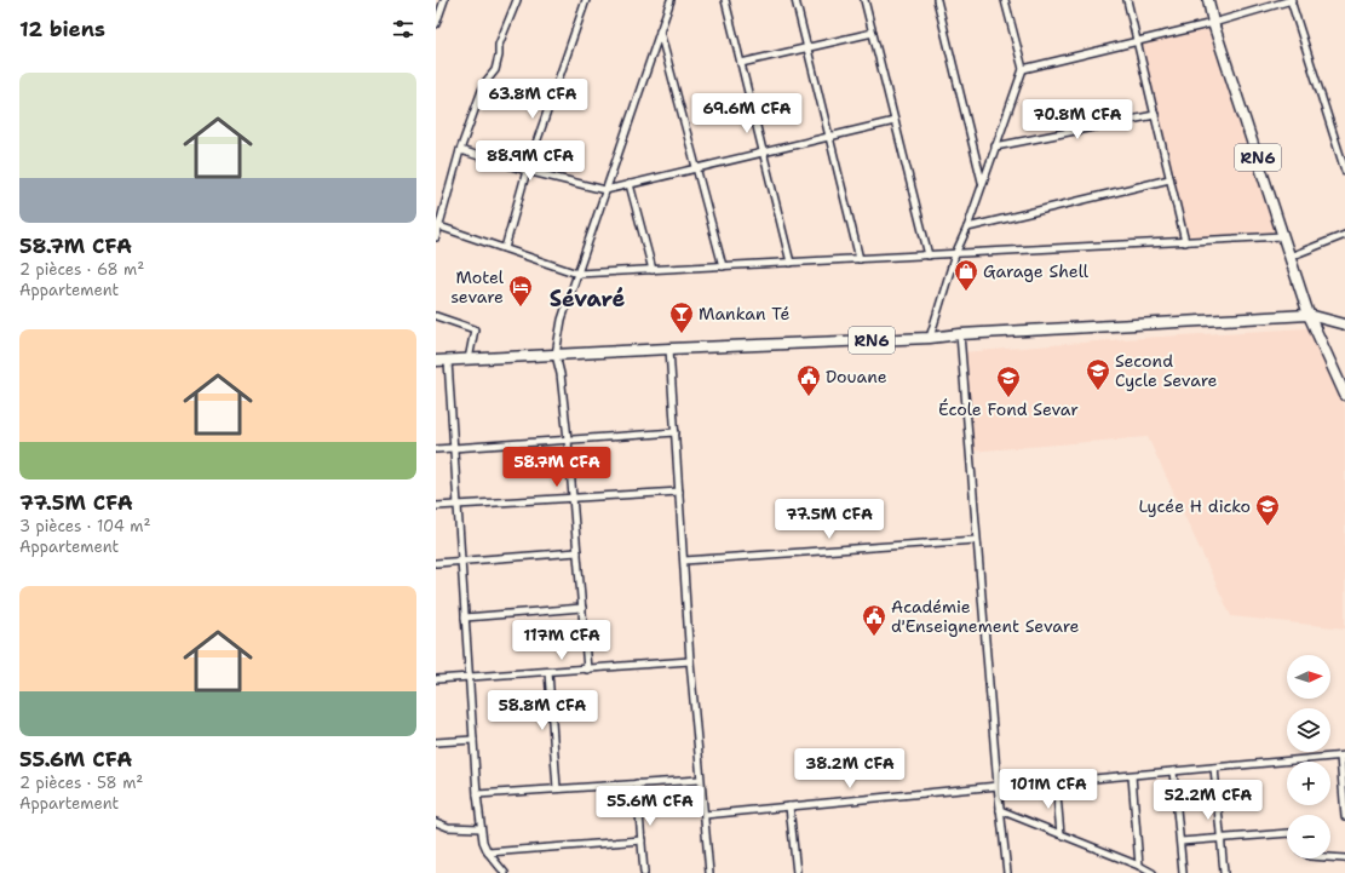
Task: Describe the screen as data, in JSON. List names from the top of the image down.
{
  "streets": {
    "main road": ["RN6"]
  },
  "districts": ["Sévaré"],
  "places": {
    "shop": ["Garage Shell"],
    "hotel": ["Motel sevare"],
    "bar": ["Mankan Té"],
    "school or university": ["Second Cycle Sevare", "École Fond Sevar", "Lycée H dicko"],
    "public building": ["Douane", "Académie d'Enseignement Sevare"]
  },
  "north": "right",
  "page": {
    "heading": "12 biens",
    "list": [
      {
        "name": "58.7M CFA",
        "note": "2 pièces · 68 m² · Appartement"
      },
      {
        "name": "77.5M CFA",
        "note": "3 pièces · 104 m² · Appartement"
      },
      {
        "name": "55.6M CFA",
        "note": "2 pièces · 58 m² · Appartement"
      }
    ],
    "price": [
      "63.8M CFA",
      "69.6M CFA",
      "70.8M CFA",
      "88.9M CFA",
      "58.7M CFA",
      "77.5M CFA",
      "117M CFA",
      "58.8M CFA",
      "38.2M CFA",
      "101M CFA",
      "52.2M CFA",
      "55.6M CFA"
    ],
    "map_buttons": ["+", "−"]
  }
}
